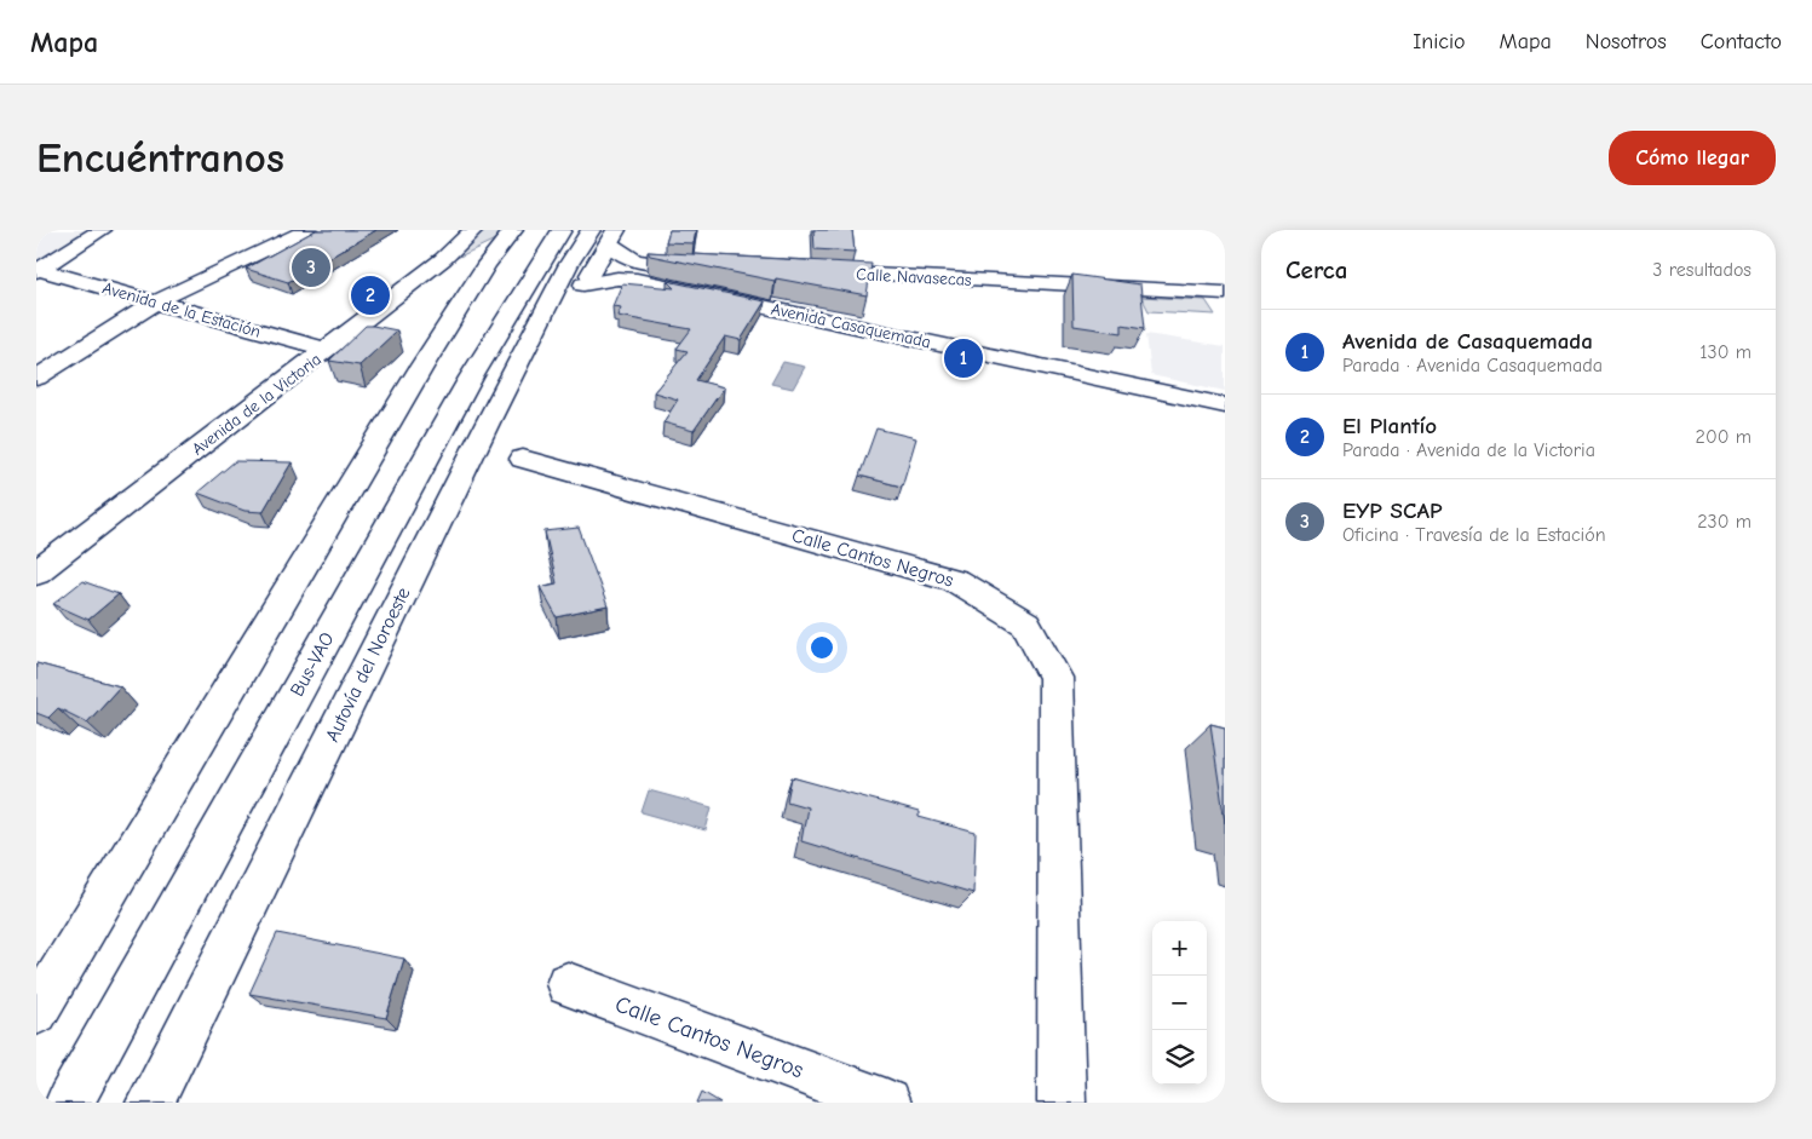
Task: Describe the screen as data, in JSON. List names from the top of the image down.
{
  "streets": {
    "main road": [
      "Calle Navasecas",
      "Avenida de la Estación",
      "Avenida Casaquemada",
      "Avenida de la Victoria",
      "Calle Cantos Negros",
      "Bus-VAO",
      "Autovía del Noroeste"
    ]
  },
  "crossings": [
    ["Avenida de la Estación", "Avenida de la Victoria"]
  ],
  "page": {
    "header": "Mapa",
    "nav": [
      "Inicio",
      "Mapa",
      "Nosotros",
      "Contacto"
    ],
    "buttons": "Cómo llegar",
    "title": "Encuéntranos",
    "heading": ["Cerca", "3 resultados"],
    "pins": ["3", "2", "1"],
    "list": [
      {
        "mark": "1",
        "name": "Avenida de Casaquemada",
        "note": "Parada · Avenida Casaquemada",
        "value": "130 m"
      },
      {
        "mark": "2",
        "name": "El Plantío",
        "note": "Parada · Avenida de la Victoria",
        "value": "200 m"
      },
      {
        "mark": "3",
        "name": "EYP SCAP",
        "note": "Oficina · Travesía de la Estación",
        "value": "230 m"
      }
    ],
    "map_buttons": ["+", "−"]
  }
}
